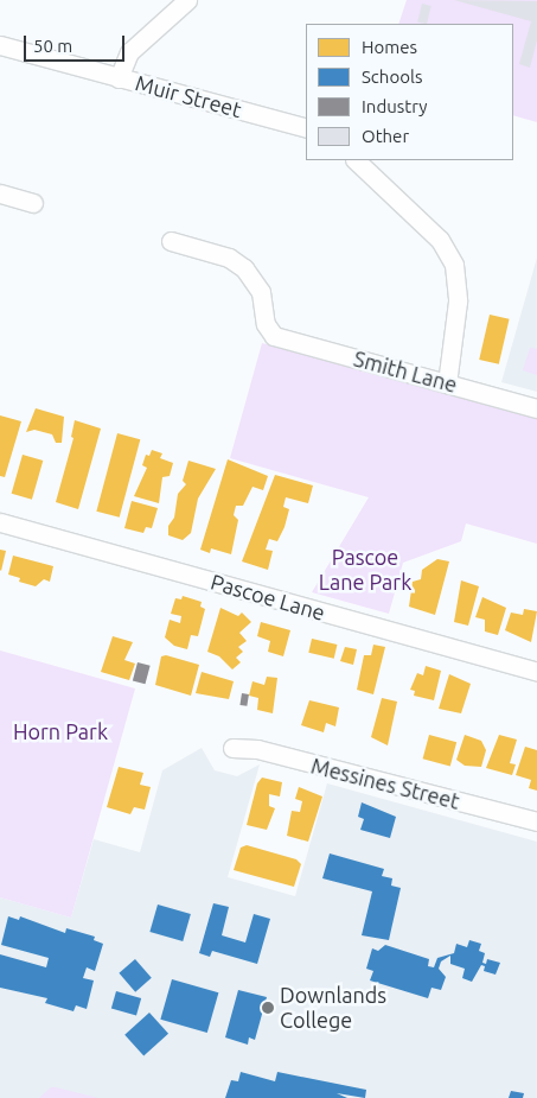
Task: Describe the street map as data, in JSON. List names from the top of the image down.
{
  "streets": {
    "street": [
      "Muir Street",
      "Smith Lane",
      "Pascoe Lane",
      "Messines Street"
    ]
  },
  "parks": ["Pascoe Lane Park", "Horn Park"],
  "places": ["Downlands College"],
  "legend": [
    "Homes",
    "Schools",
    "Industry",
    "Other"
  ],
  "scale_bar": "50 m"
}
